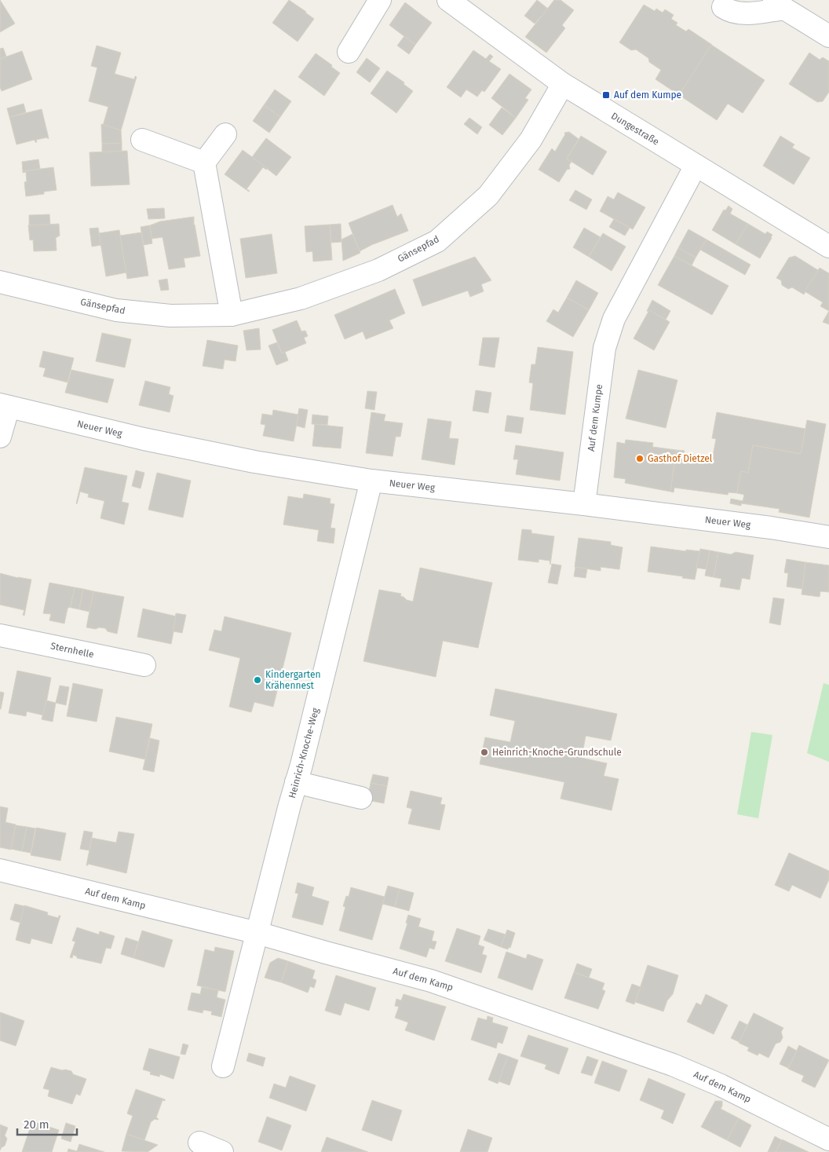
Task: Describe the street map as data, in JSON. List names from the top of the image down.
{
  "streets": {
    "street": [
      "Dungestraße",
      "Gänsepfad",
      "Auf dem Kumpe",
      "Neuer Weg",
      "Sternhelle",
      "Heinrich-Knoche-Weg",
      "Auf dem Kamp"
    ]
  },
  "crossings": [
    ["Dungestraße", "Gänsepfad"],
    ["Dungestraße", "Auf dem Kumpe"],
    ["Auf dem Kumpe", "Neuer Weg"],
    ["Neuer Weg", "Heinrich-Knoche-Weg"],
    ["Heinrich-Knoche-Weg", "Auf dem Kamp"]
  ],
  "places": {
    "transit": ["Auf dem Kumpe"],
    "other": ["Gasthof Dietzel", "Kindergarten Krähennest", "Heinrich-Knoche-Grundschule"]
  },
  "scale_bar": "20 m"
}
